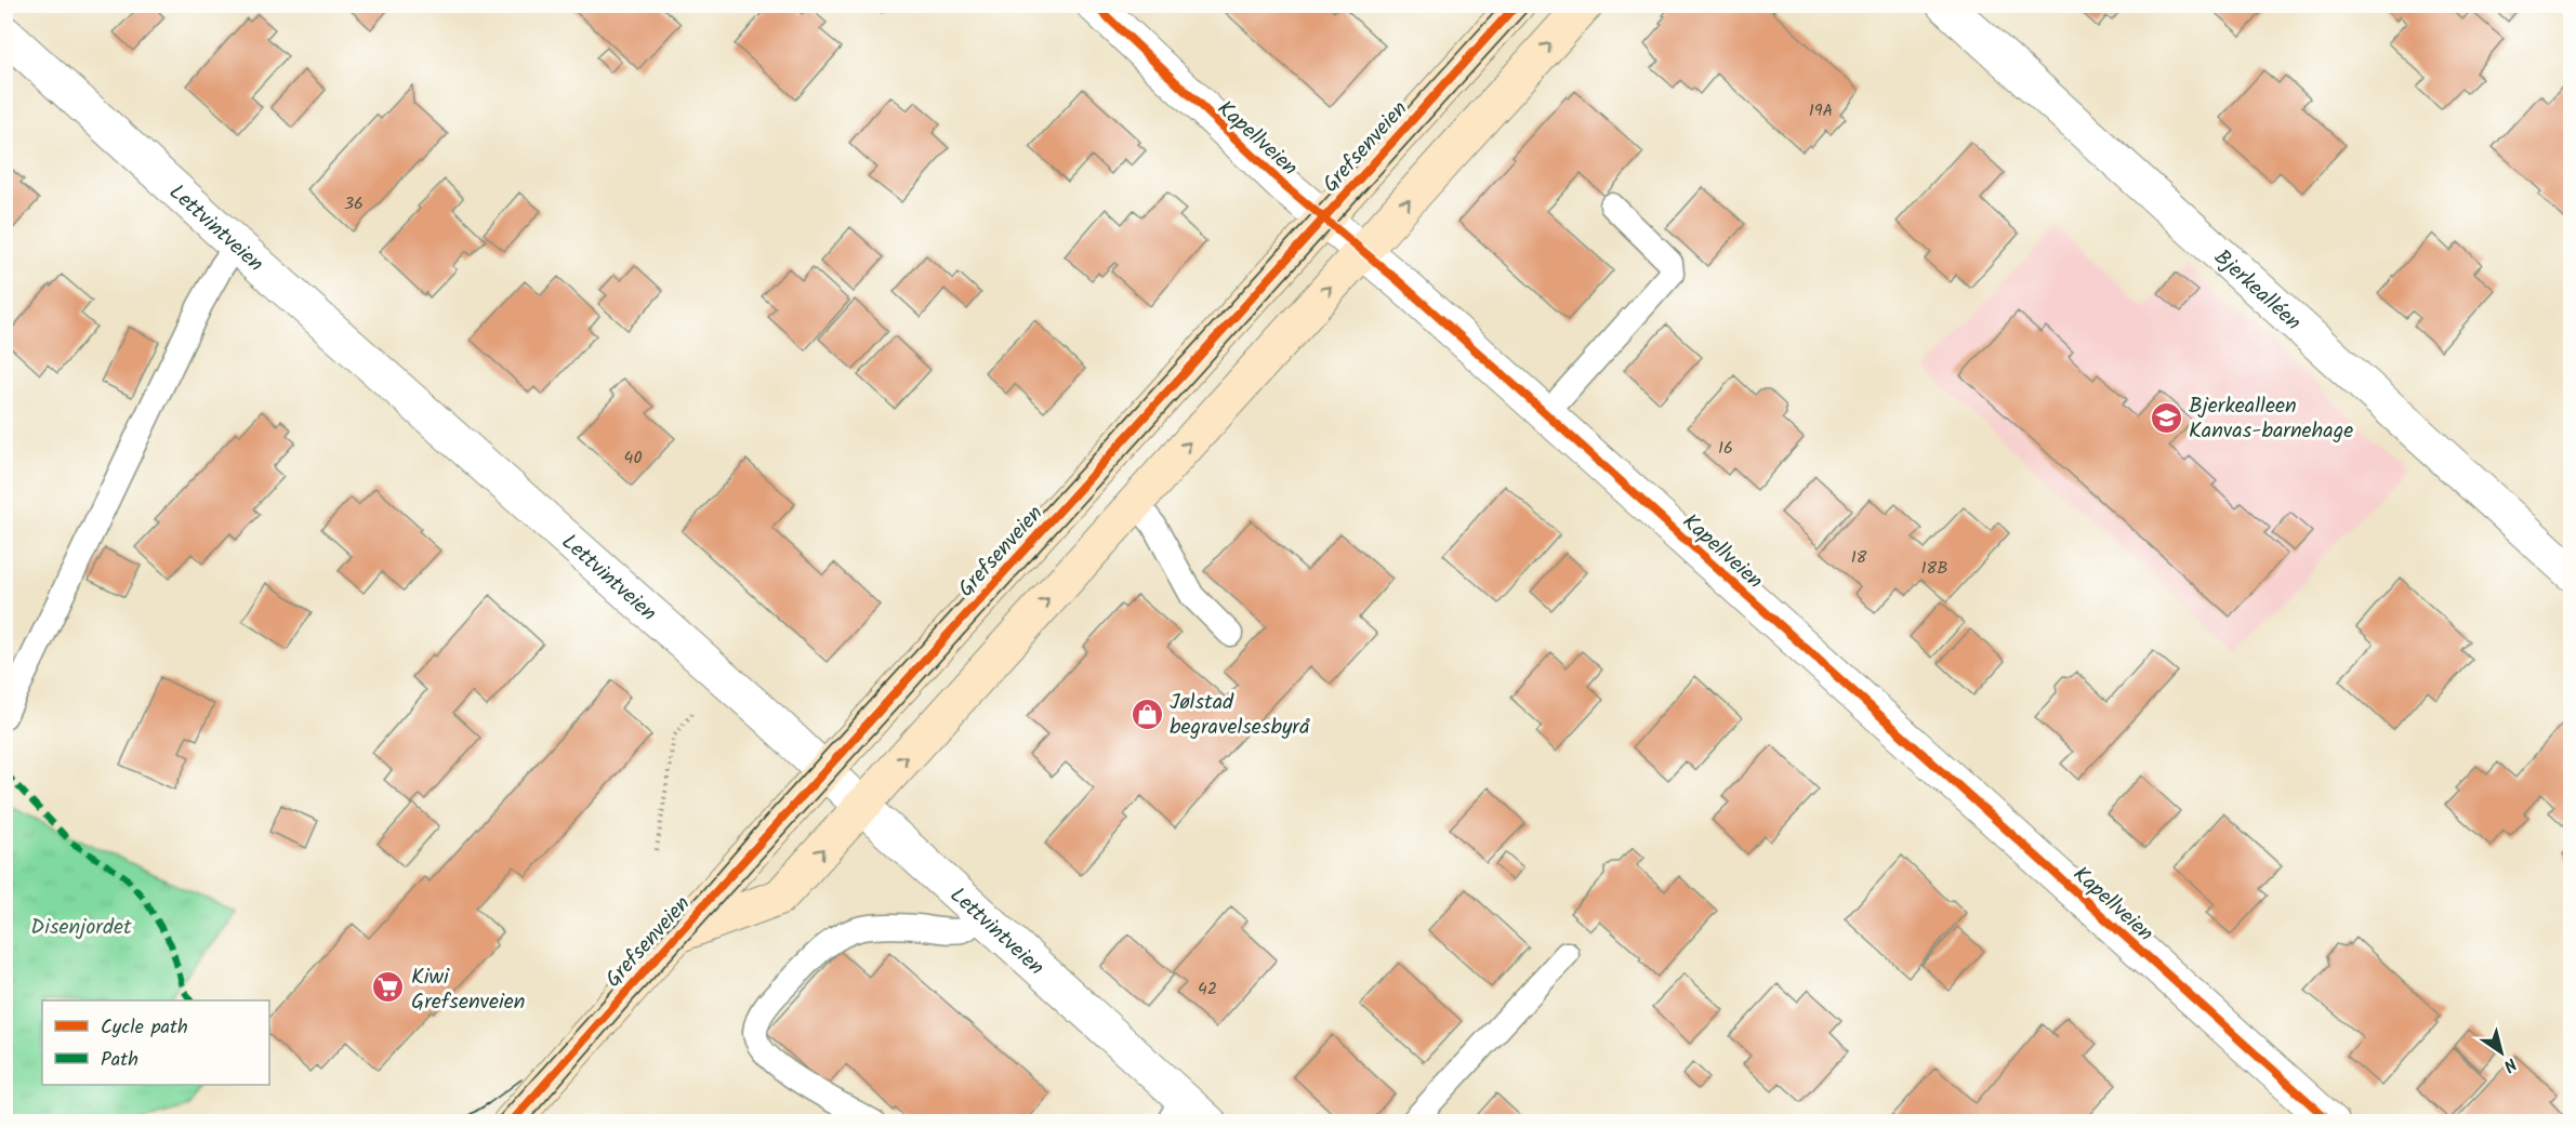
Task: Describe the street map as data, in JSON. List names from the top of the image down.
{
  "streets": {
    "main road": ["Grefsenveien"],
    "street": ["Kapellveien", "Lettvintveien", "Bjerkealléen"]
  },
  "crossings": [
    ["Kapellveien", "Grefsenveien"],
    ["Grefsenveien", "Lettvintveien"]
  ],
  "parks": ["Disenjordet"],
  "places": {
    "school or university": ["Bjerkealleen Kanvas-barnehage"],
    "shop": ["Jølstad begravelsesbyrå"],
    "supermarket": ["Kiwi Grefsenveien"]
  },
  "house_numbers": [
    "19A",
    "36",
    "16",
    "40",
    "18",
    "18B",
    "42"
  ],
  "legend": ["Cycle path", "Path"],
  "north": "bottom right"
}
